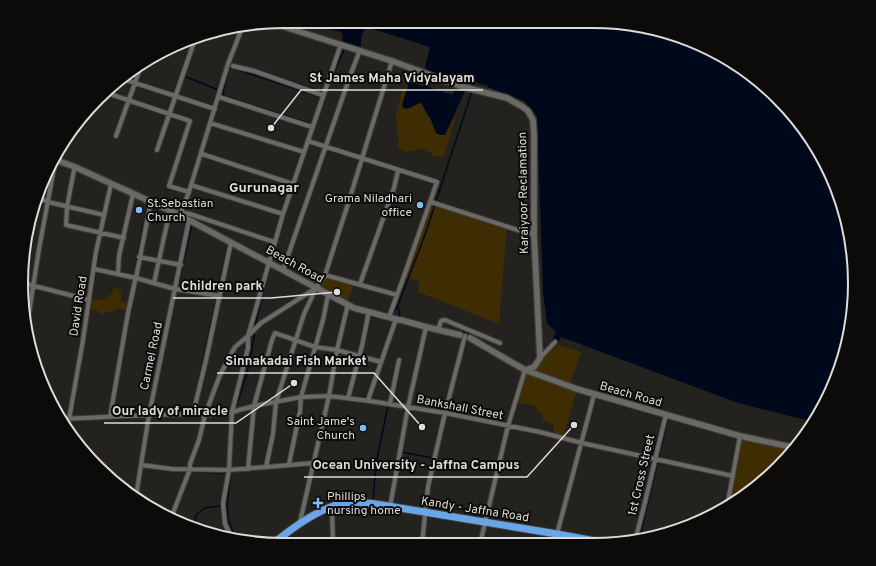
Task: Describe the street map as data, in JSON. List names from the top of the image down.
{
  "streets": {
    "highway": ["Kandy - Jaffna Road"],
    "main road": ["Karaiyoor Reclamation", "Beach Road"],
    "street": [
      "David Road",
      "Carmel Road",
      "Bankshall Street",
      "1st Cross Street"
    ]
  },
  "crossings": [
    ["Beach Road", "David Road"],
    ["Beach Road", "Carmel Road"],
    ["Beach Road", "1st Cross Street"],
    ["David Road", "Bankshall Street"],
    ["Carmel Road", "Bankshall Street"],
    ["Bankshall Street", "1st Cross Street"]
  ],
  "districts": ["Gurunagar"],
  "places": {
    "other": [
      "St James Maha Vidyalayam",
      "Grama Niladhari office",
      "St.Sebastian Church",
      "Children park",
      "Our lady of miracle",
      "Ocean University - Jaffna Campus",
      "Sinnakadai Fish Market",
      "Saint Jame's Church"
    ],
    "health": ["Phillips nursing home"]
  }
}
